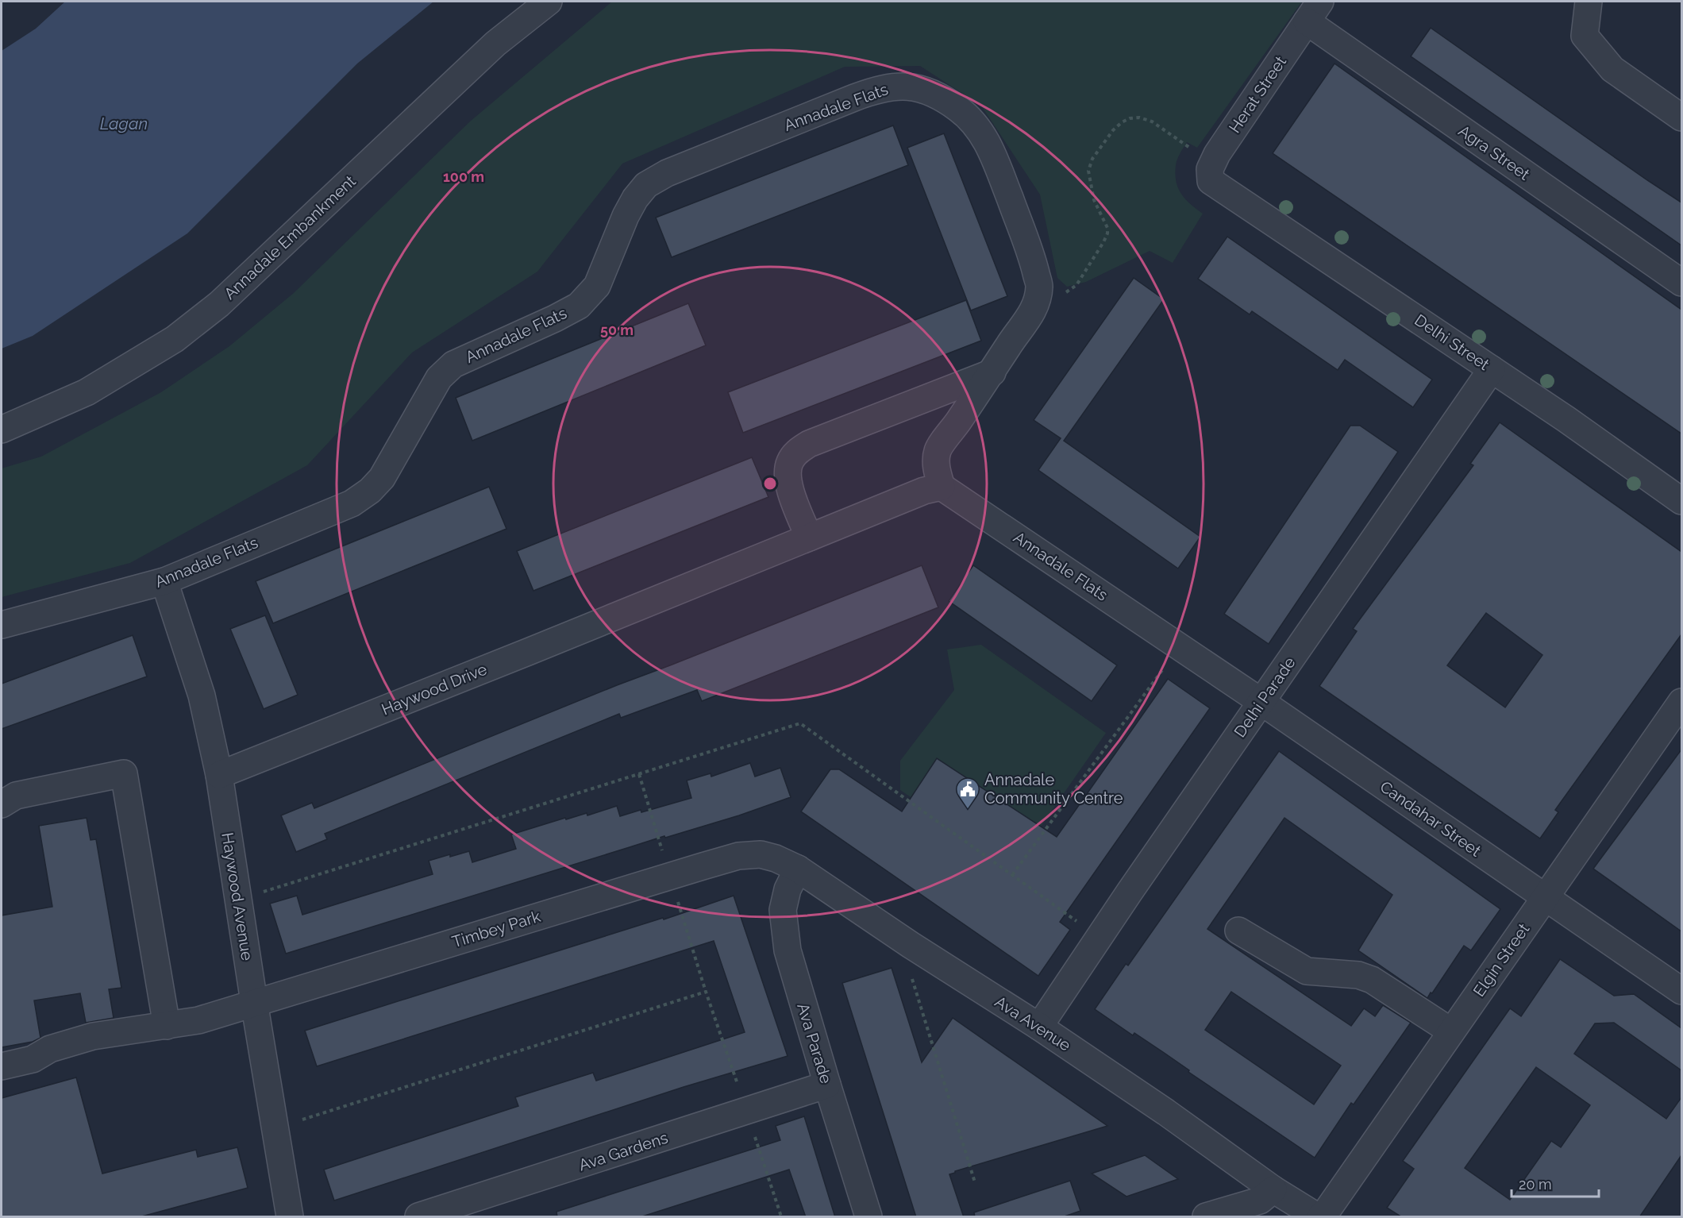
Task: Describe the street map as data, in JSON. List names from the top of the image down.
{
  "streets": {
    "street": [
      "Herat Street",
      "Annadale Flats",
      "Agra Street",
      "Annadale Embankment",
      "Delhi Street",
      "Haywood Drive",
      "Delhi Parade",
      "Candahar Street",
      "Haywood Avenue",
      "Timbey Park",
      "Elgin Street",
      "Ava Avenue",
      "Ava Parade",
      "Ava Gardens"
    ]
  },
  "crossings": [
    ["Herat Street", "Agra Street"],
    ["Herat Street", "Delhi Street"],
    ["Annadale Flats", "Candahar Street"],
    ["Annadale Flats", "Haywood Avenue"],
    ["Delhi Street", "Delhi Parade"],
    ["Haywood Drive", "Haywood Avenue"],
    ["Delhi Parade", "Candahar Street"],
    ["Delhi Parade", "Ava Avenue"],
    ["Candahar Street", "Elgin Street"],
    ["Haywood Avenue", "Timbey Park"],
    ["Timbey Park", "Ava Avenue"],
    ["Ava Avenue", "Ava Parade"],
    ["Ava Parade", "Ava Gardens"]
  ],
  "water": ["Lagan"],
  "places": {
    "public building": ["Annadale Community Centre"]
  },
  "scale_bar": "20 m",
  "rings": ["100 m", "50 m"]
}
